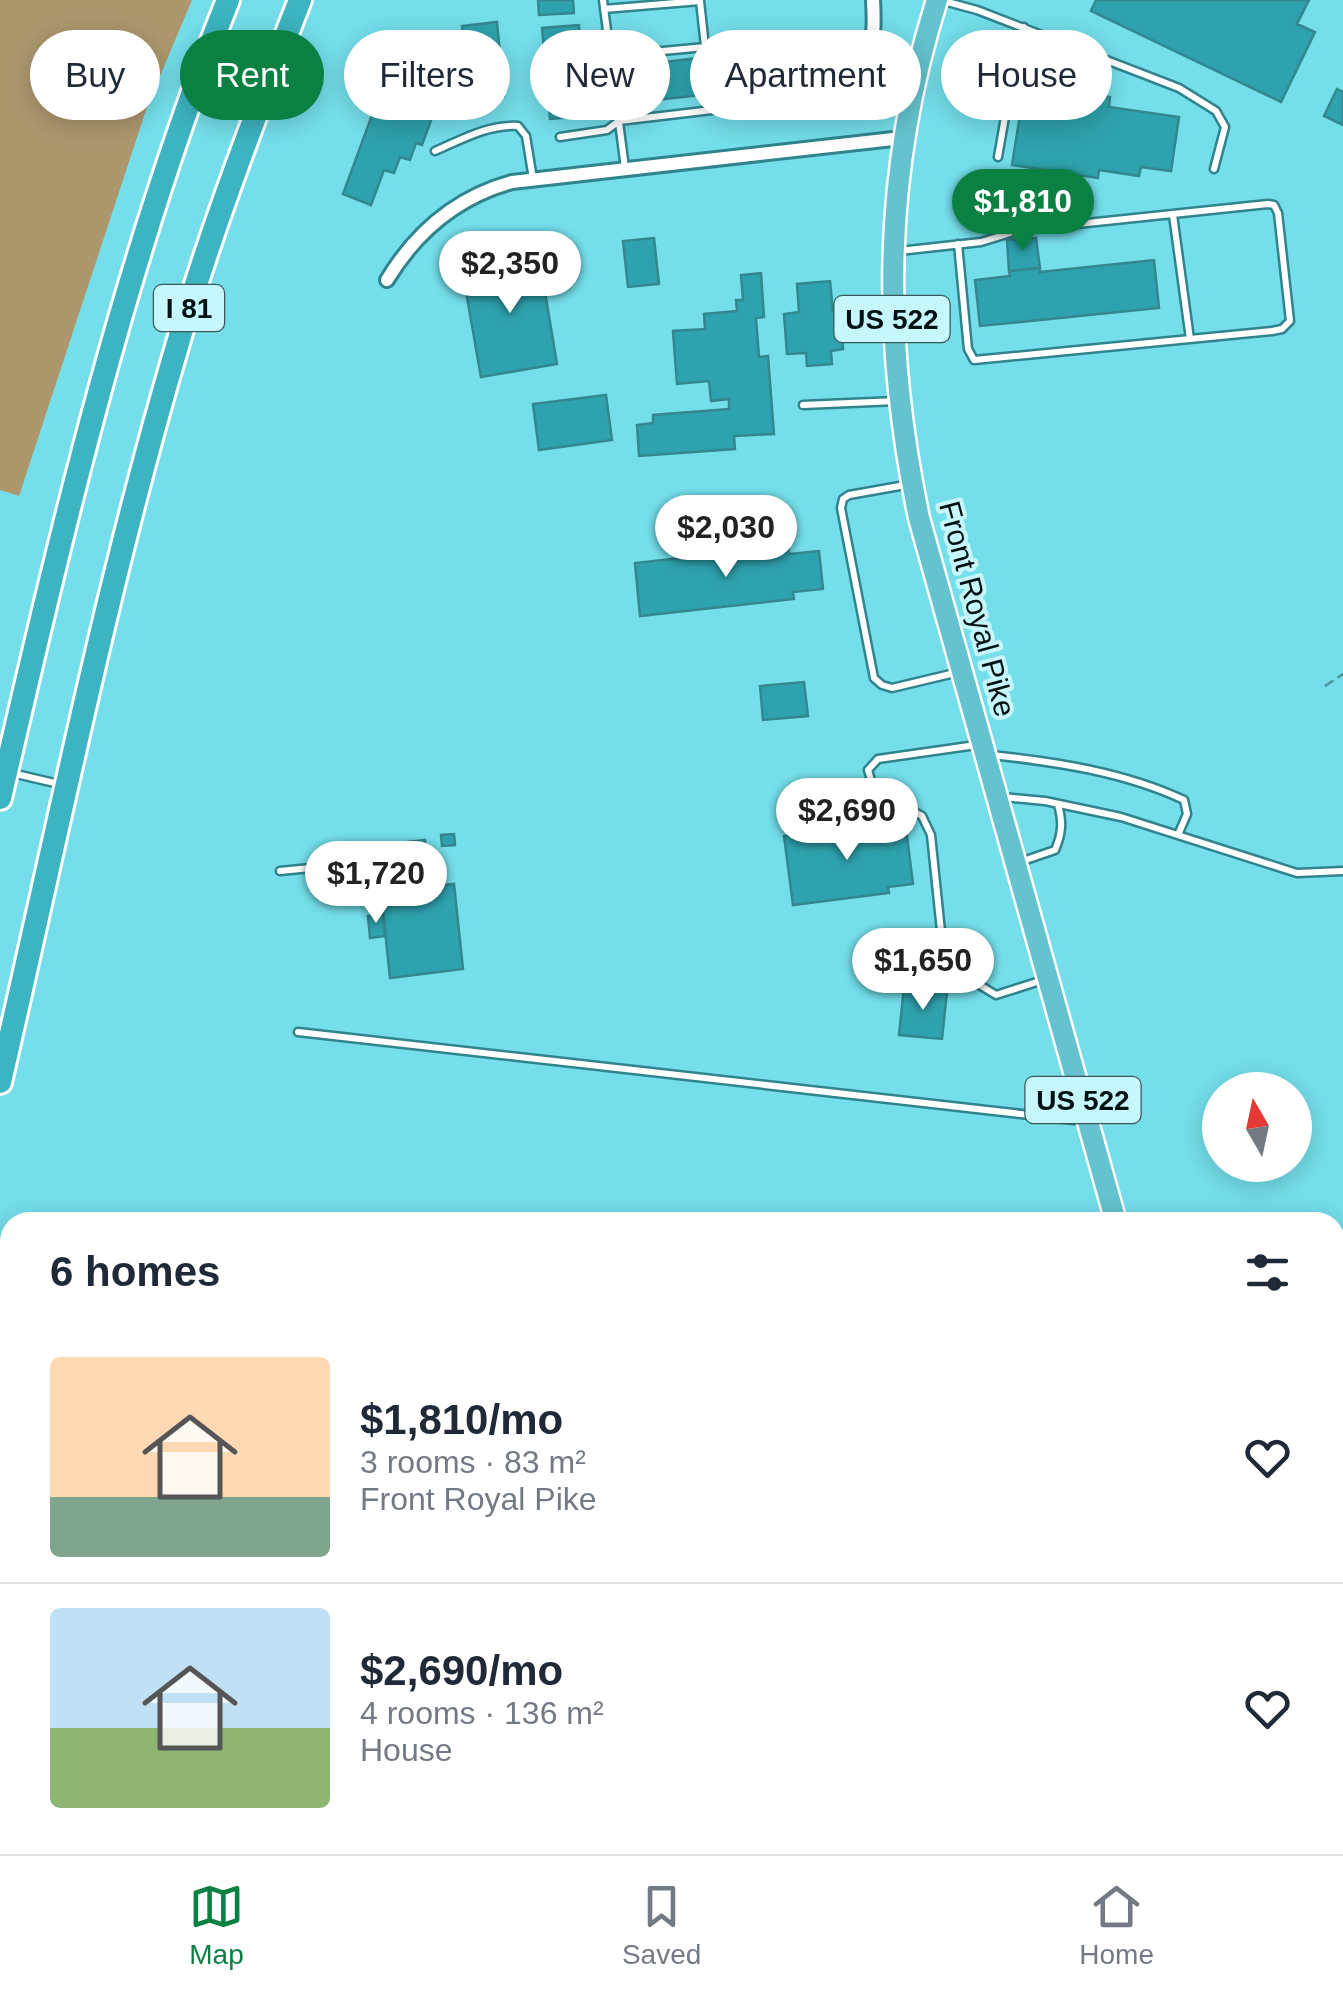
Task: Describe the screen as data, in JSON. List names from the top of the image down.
{
  "streets": {
    "highway": ["I 81", "US 522", "Front Royal Pike"]
  },
  "north": "top",
  "page": {
    "chip": [
      "Buy",
      "Rent",
      "Filters",
      "New",
      "Apartment",
      "House"
    ],
    "price": [
      "$1,810",
      "$2,350",
      "$2,030",
      "$2,690",
      "$1,720",
      "$1,650"
    ],
    "heading": "6 homes",
    "list": [
      {
        "name": "$1,810/mo",
        "note": "3 rooms · 83 m² · Front Royal Pike"
      },
      {
        "name": "$2,690/mo",
        "note": "4 rooms · 136 m² · House"
      }
    ],
    "tabs": ["Map", "Saved", "Home"]
  }
}
